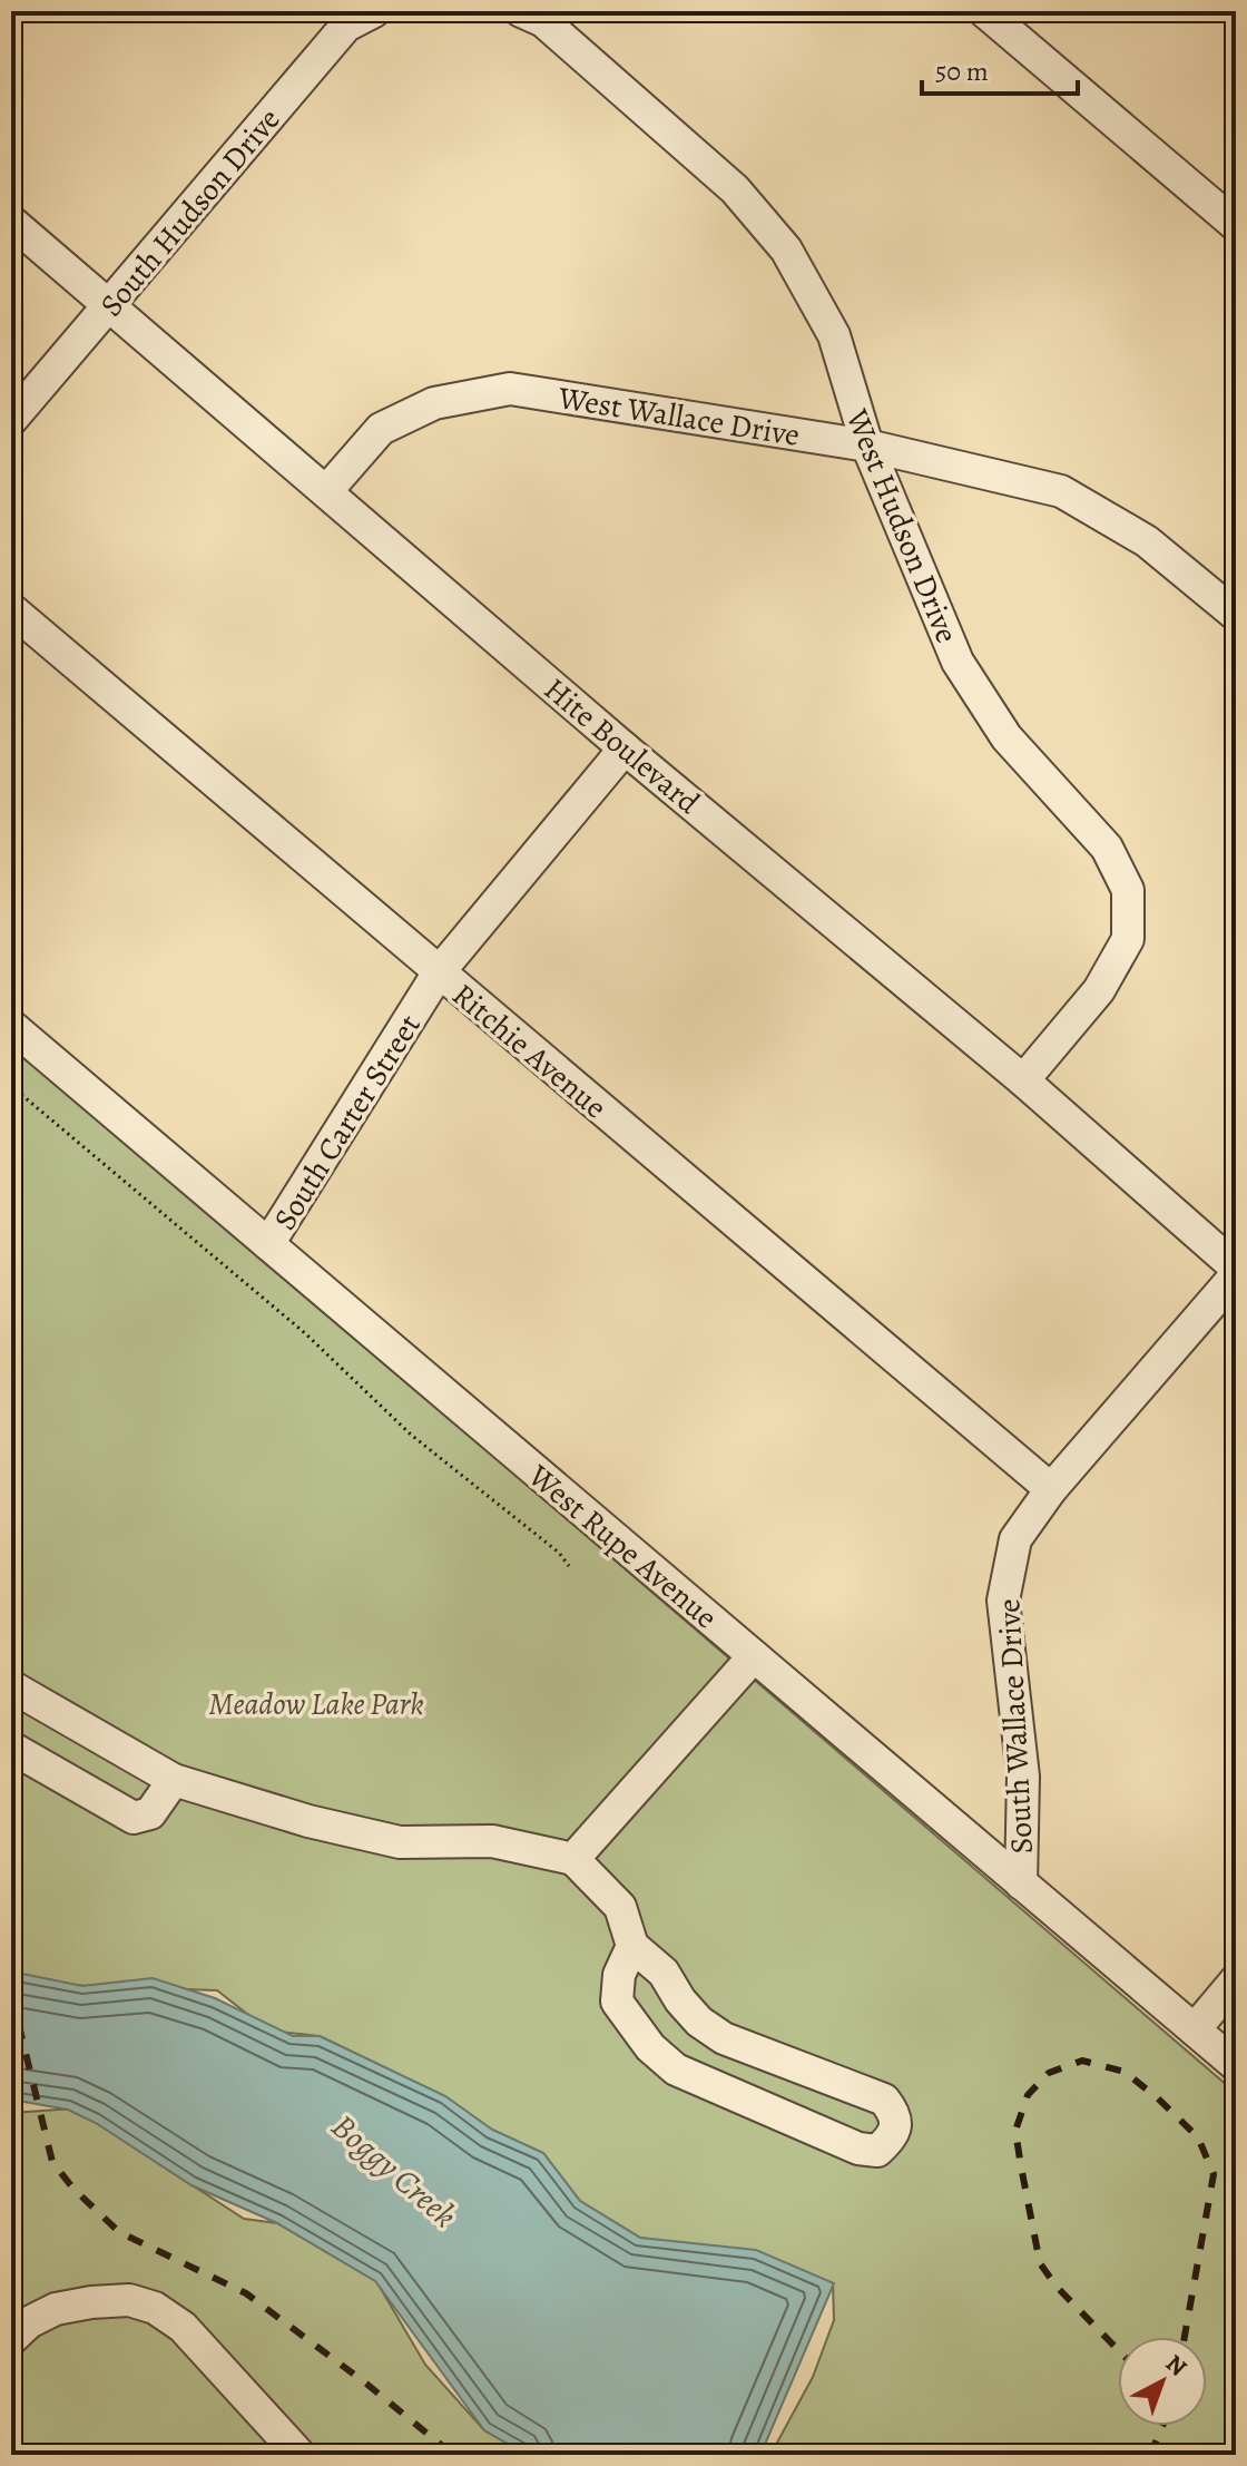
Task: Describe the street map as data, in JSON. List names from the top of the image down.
{
  "streets": {
    "street": [
      "South Hudson Drive",
      "West Wallace Drive",
      "West Hudson Drive",
      "Hite Boulevard",
      "Ritchie Avenue",
      "South Carter Street",
      "West Rupe Avenue",
      "South Wallace Drive"
    ]
  },
  "crossings": [
    ["South Hudson Drive", "Hite Boulevard"],
    ["West Wallace Drive", "West Hudson Drive"],
    ["West Wallace Drive", "Hite Boulevard"],
    ["West Hudson Drive", "Hite Boulevard"],
    ["Hite Boulevard", "South Carter Street"],
    ["Ritchie Avenue", "South Carter Street"],
    ["Ritchie Avenue", "South Wallace Drive"],
    ["South Carter Street", "West Rupe Avenue"],
    ["West Rupe Avenue", "South Wallace Drive"]
  ],
  "water": ["Boggy Creek"],
  "parks": ["Meadow Lake Park"],
  "scale_bar": "50 m",
  "north": "top right"
}
